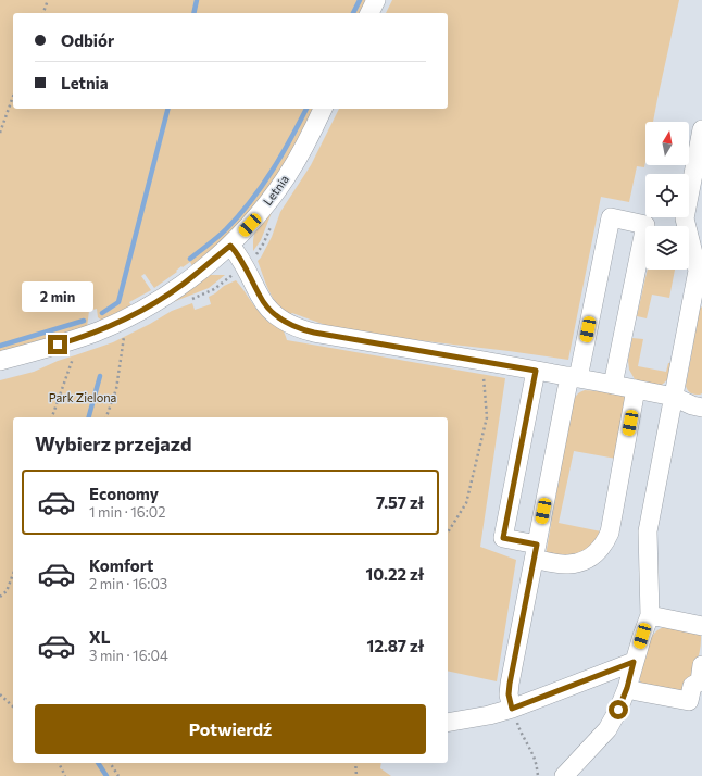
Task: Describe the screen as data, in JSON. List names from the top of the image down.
{
  "streets": {
    "street": ["Letnia"]
  },
  "parks": ["Park Zielona"],
  "north": "top",
  "page": {
    "banner": ["Odbiór", "Letnia"],
    "bubble": "2 min",
    "heading": "Wybierz przejazd",
    "list": [
      {
        "name": "Economy",
        "note": "1 min · 16:02",
        "value": "7.57 zł"
      },
      {
        "name": "Komfort",
        "note": "2 min · 16:03",
        "value": "10.22 zł"
      },
      {
        "name": "XL",
        "note": "3 min · 16:04",
        "value": "12.87 zł"
      }
    ],
    "buttons": "Potwierdź"
  }
}
